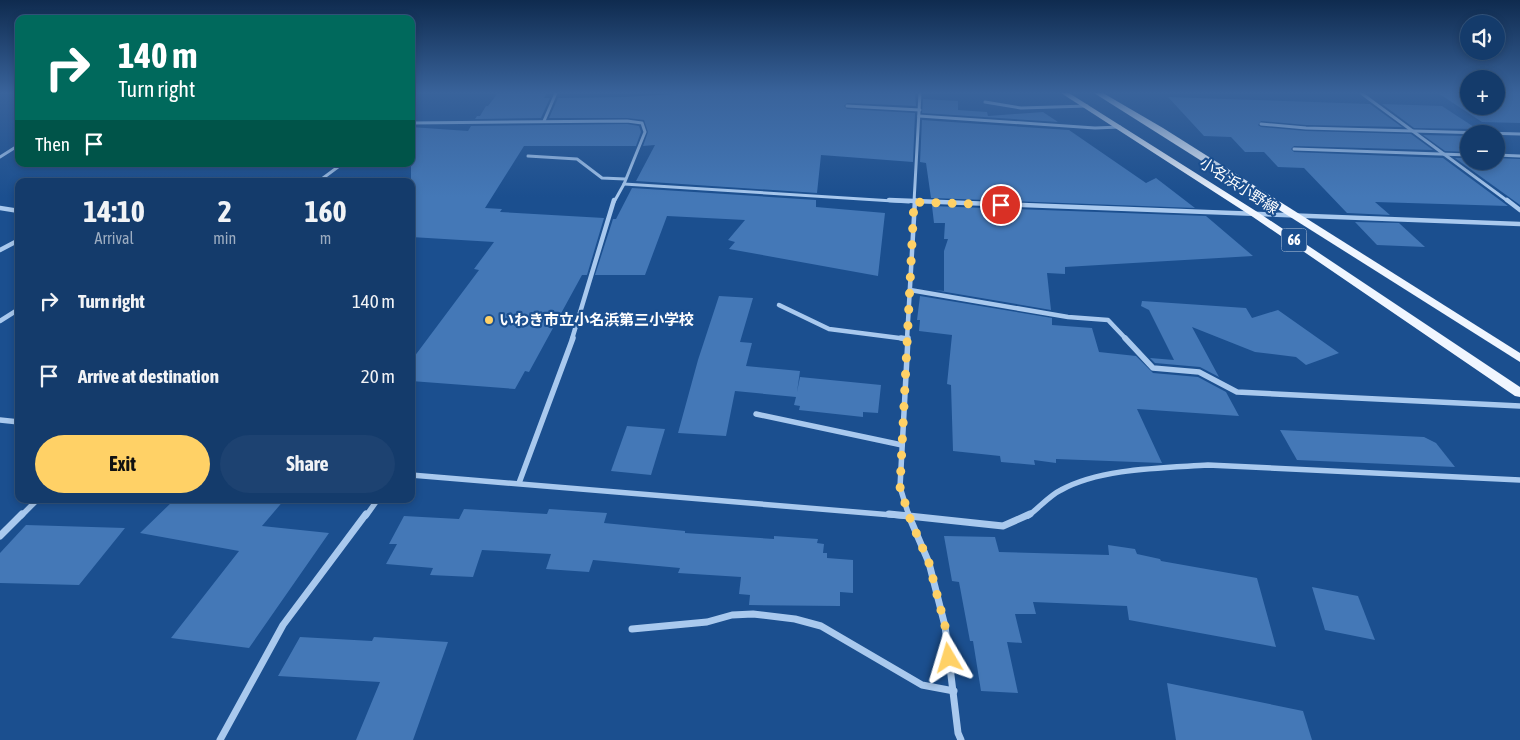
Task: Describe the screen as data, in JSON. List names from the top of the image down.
{
  "streets": {
    "main road": ["小名浜小野線", "66"]
  },
  "places": ["いわき市立小名浜第三小学校"],
  "page": {
    "map_buttons": ["+", "−"],
    "turn": ["140 m", "Turn right"],
    "then": "Then",
    "eta": [
      "14:10",
      "Arrival",
      "2",
      "min",
      "160",
      "m"
    ],
    "list": [
      {
        "name": "Turn right",
        "value": "140 m"
      },
      {
        "name": "Arrive at destination",
        "value": "20 m"
      }
    ],
    "buttons": ["Exit", "Share"]
  }
}
